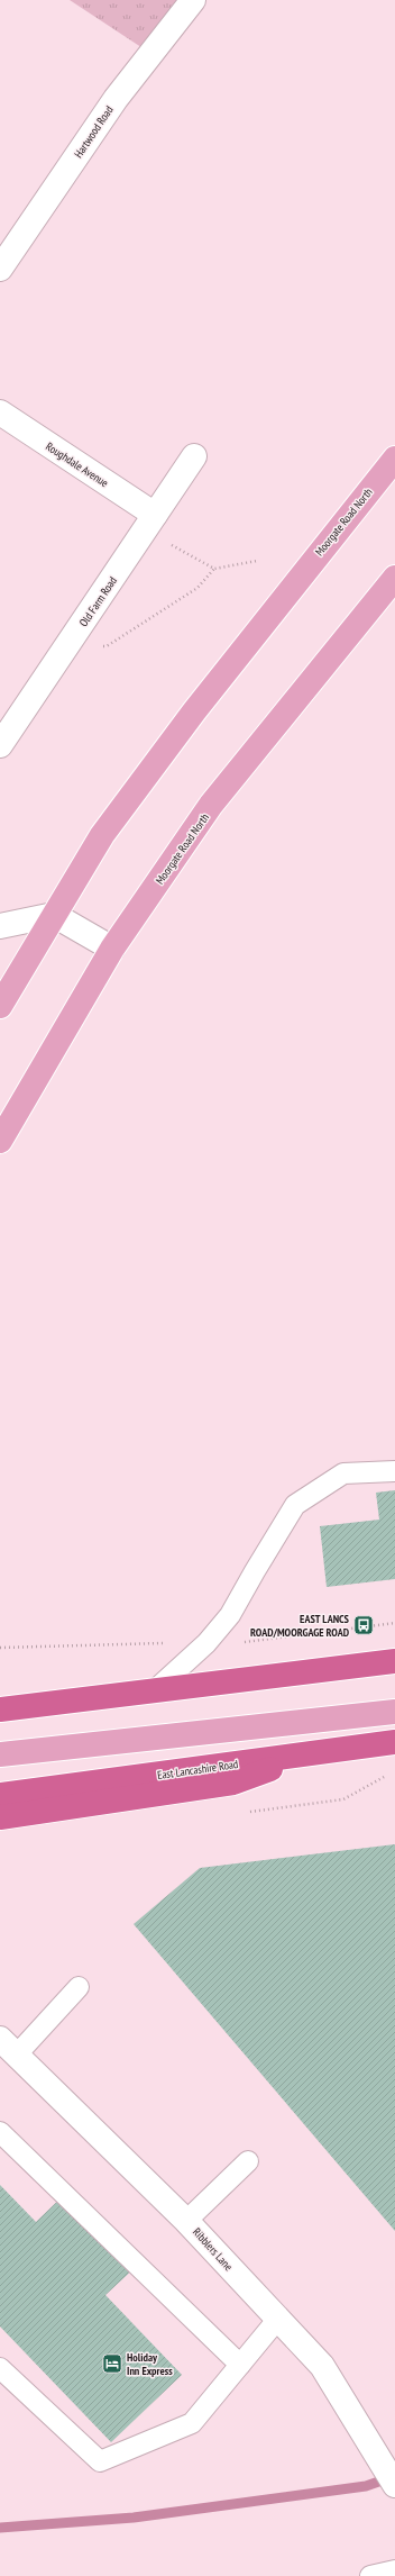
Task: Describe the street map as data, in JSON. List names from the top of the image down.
{
  "streets": {
    "highway": ["East Lancashire Road"],
    "main road": ["Moorgate Road North"],
    "street": [
      "Hartwood Road",
      "Roughdale Avenue",
      "Old Farm Road",
      "Ribblers Lane"
    ]
  },
  "crossings": [
    ["Roughdale Avenue", "Old Farm Road"]
  ],
  "places": {
    "bus stop": ["EAST LANCS ROAD/MOORGAGE ROAD"],
    "hotel": ["Holiday Inn Express"]
  }
}
